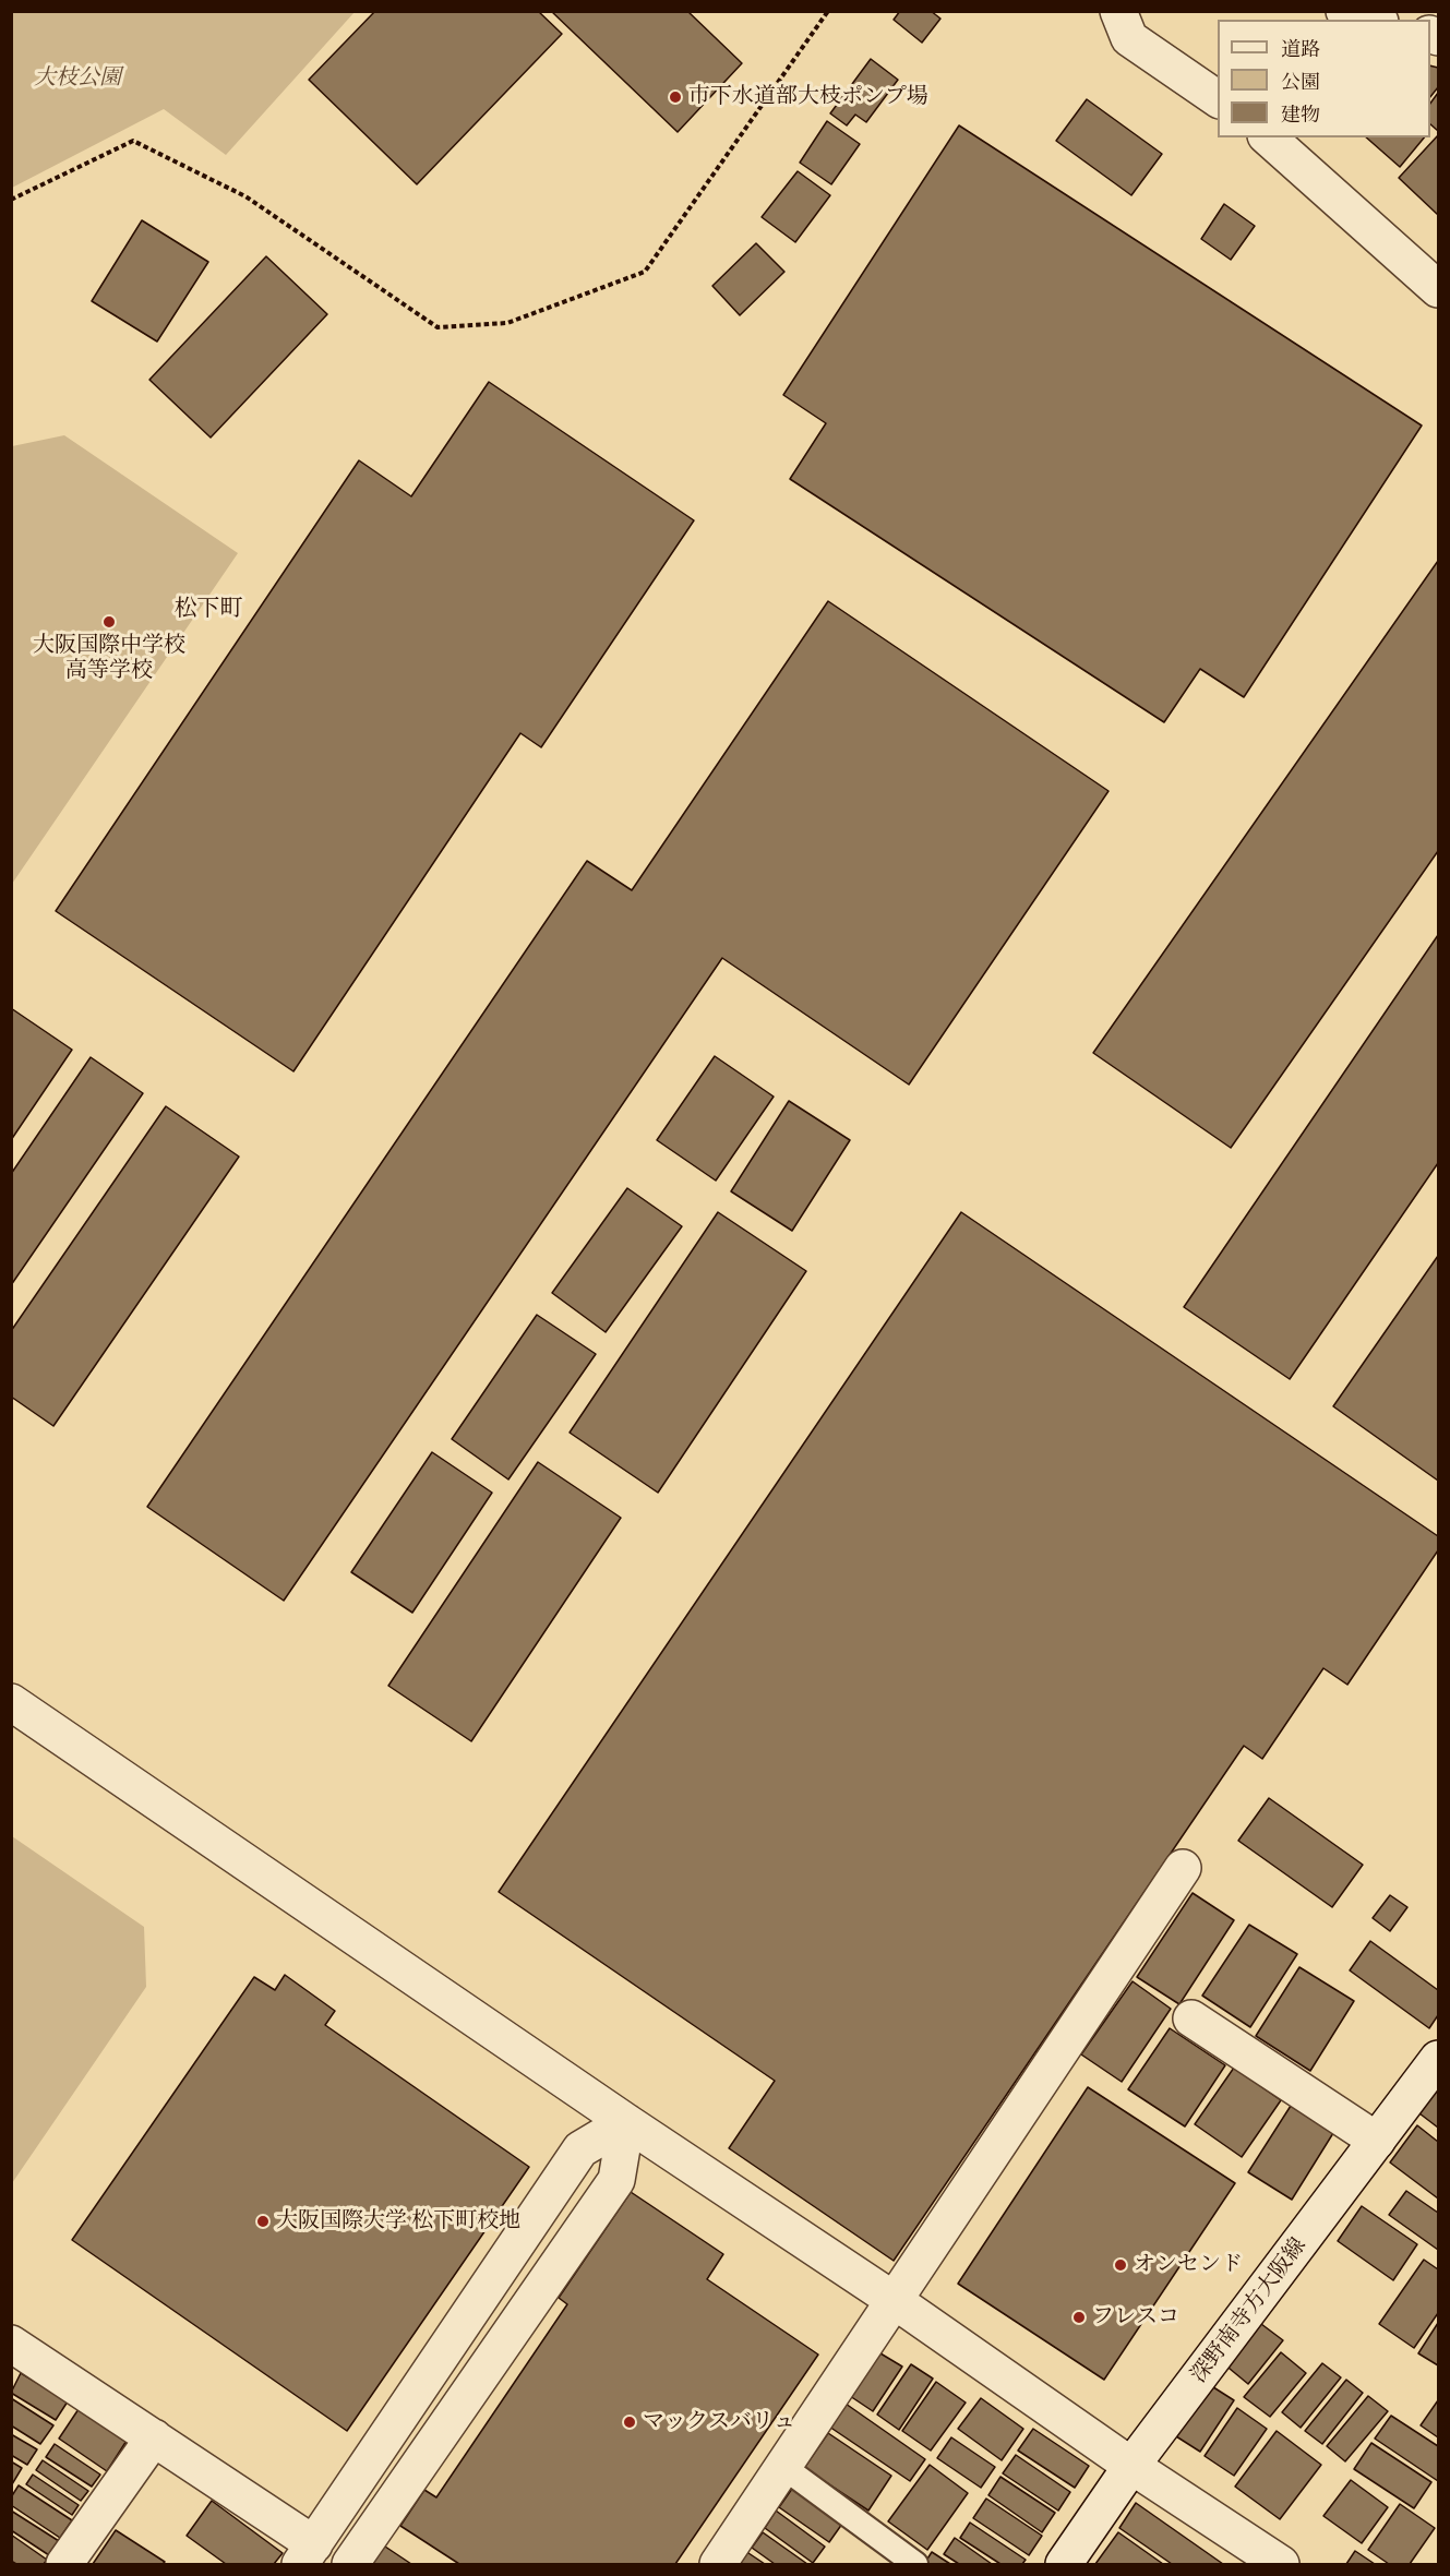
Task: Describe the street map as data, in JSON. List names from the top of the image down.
{
  "streets": {
    "street": ["深野南寺方大阪線"]
  },
  "districts": ["松下町"],
  "parks": ["大枝公園"],
  "places": [
    "市下水道部大枝ポンプ場",
    "大阪国際中学校 高等学校",
    "大阪国際大学 松下町校地",
    "オンセンド",
    "フレスコ",
    "マックスバリュ"
  ],
  "legend": ["道路", "公園", "建物"]
}
